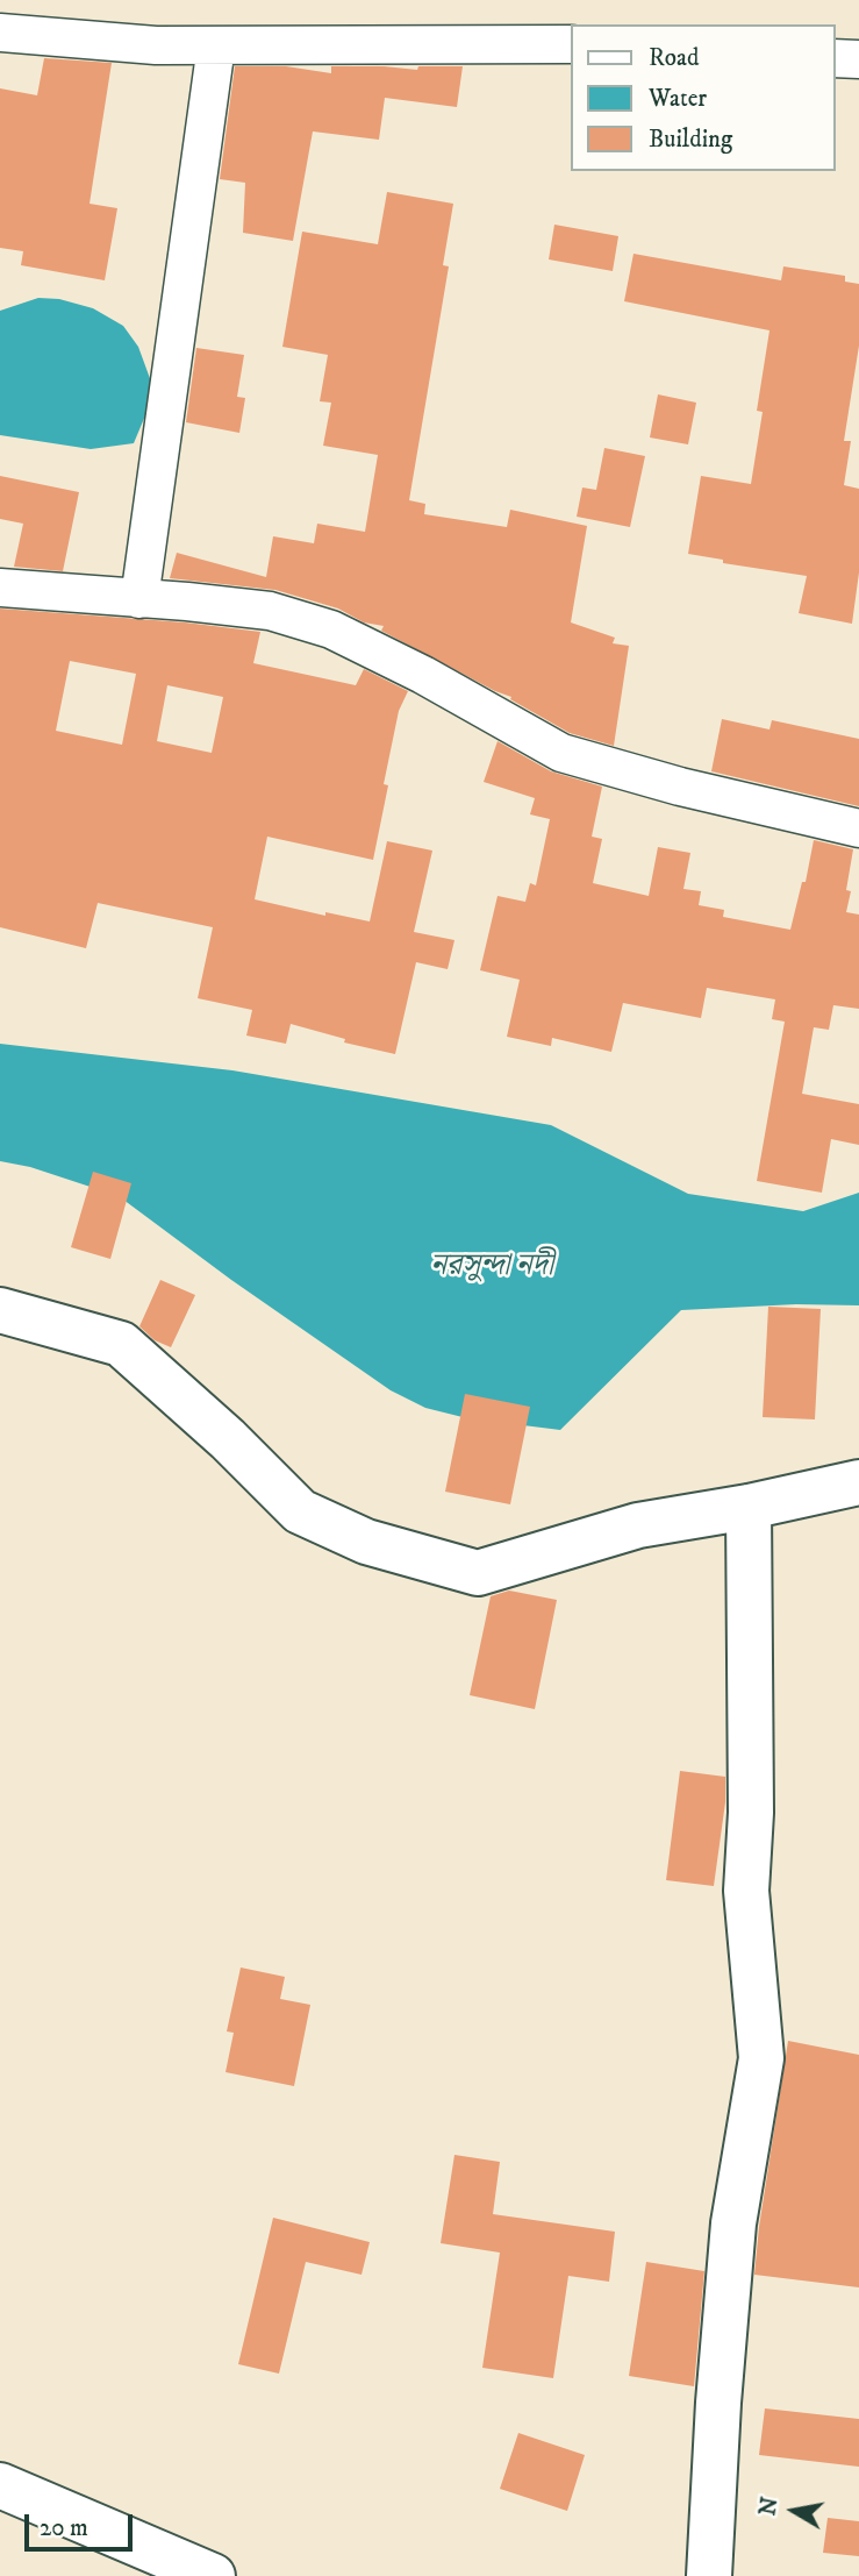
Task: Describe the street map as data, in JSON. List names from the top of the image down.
{
  "water": ["নরসুন্দা নদী"],
  "legend": ["Road", "Water", "Building"],
  "scale_bar": "20 m",
  "north": "left"
}
